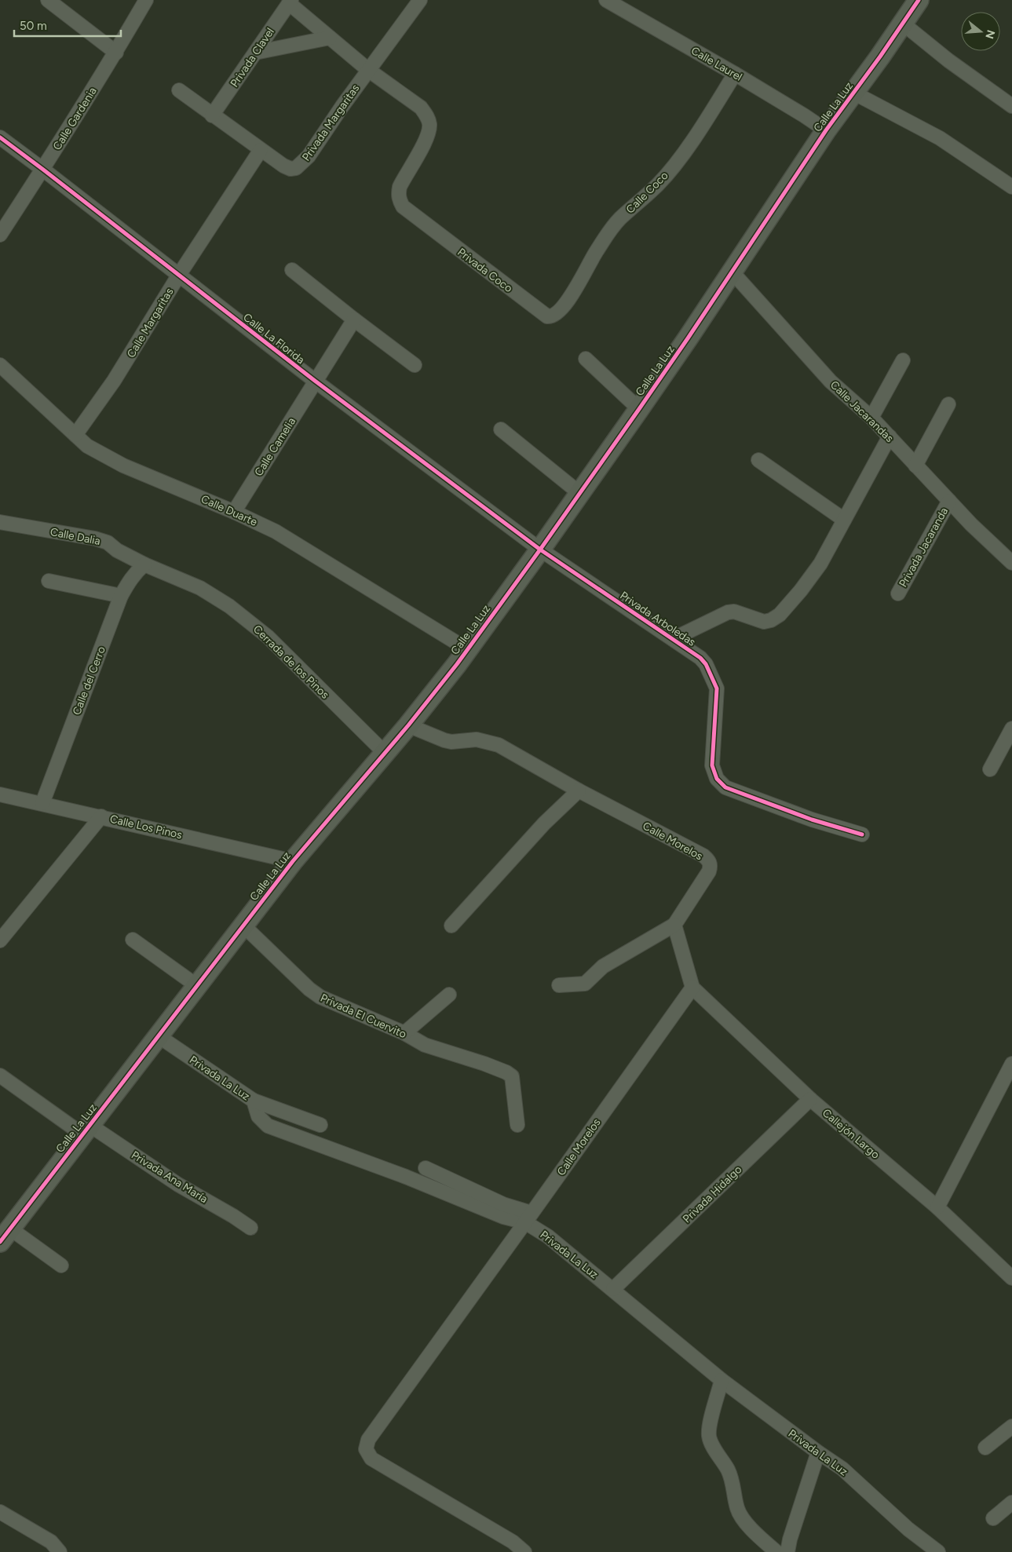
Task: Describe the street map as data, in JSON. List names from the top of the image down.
{
  "streets": {
    "street": [
      "Privada Clavel",
      "Calle Laurel",
      "Calle La Luz",
      "Calle Gardenia",
      "Privada Margaritas",
      "Calle Coco",
      "Privada Coco",
      "Calle Margaritas",
      "Calle La Florida",
      "Calle Jacarandas",
      "Calle Camelia",
      "Calle Duarte",
      "Calle Dalia",
      "Privada Jacaranda",
      "Privada Arboledas",
      "Cerrada de los Pinos",
      "Calle del Cerro",
      "Calle Los Pinos",
      "Calle Morelos",
      "Privada El Cuervito",
      "Privada La Luz",
      "Callejón Largo",
      "Privada Ana María",
      "Privada Hidalgo"
    ]
  },
  "crossings": [
    ["Privada Clavel", "Privada Margaritas"],
    ["Calle Laurel", "Calle La Luz"],
    ["Calle Laurel", "Calle Coco"],
    ["Calle La Luz", "Calle La Florida"],
    ["Calle La Luz", "Calle Jacarandas"],
    ["Calle La Luz", "Calle Duarte"],
    ["Calle La Luz", "Privada Arboledas"],
    ["Calle La Luz", "Cerrada de los Pinos"],
    ["Calle La Luz", "Calle Los Pinos"],
    ["Calle La Luz", "Calle Morelos"],
    ["Calle La Luz", "Privada El Cuervito"],
    ["Calle La Luz", "Privada La Luz"],
    ["Calle La Luz", "Privada Ana María"],
    ["Calle Gardenia", "Calle La Florida"],
    ["Privada Margaritas", "Privada Coco"],
    ["Privada Margaritas", "Calle Margaritas"],
    ["Calle Coco", "Privada Coco"],
    ["Calle Margaritas", "Calle La Florida"],
    ["Calle Margaritas", "Calle Duarte"],
    ["Calle La Florida", "Calle Camelia"],
    ["Calle La Florida", "Privada Arboledas"],
    ["Calle Jacarandas", "Privada Jacaranda"],
    ["Calle Camelia", "Calle Duarte"],
    ["Calle Dalia", "Cerrada de los Pinos"],
    ["Calle Dalia", "Calle del Cerro"],
    ["Cerrada de los Pinos", "Calle del Cerro"],
    ["Calle del Cerro", "Calle Los Pinos"],
    ["Calle Morelos", "Privada La Luz"],
    ["Calle Morelos", "Callejón Largo"],
    ["Privada La Luz", "Privada Hidalgo"],
    ["Callejón Largo", "Privada Hidalgo"]
  ],
  "scale_bar": "50 m",
  "north": "right"
}
